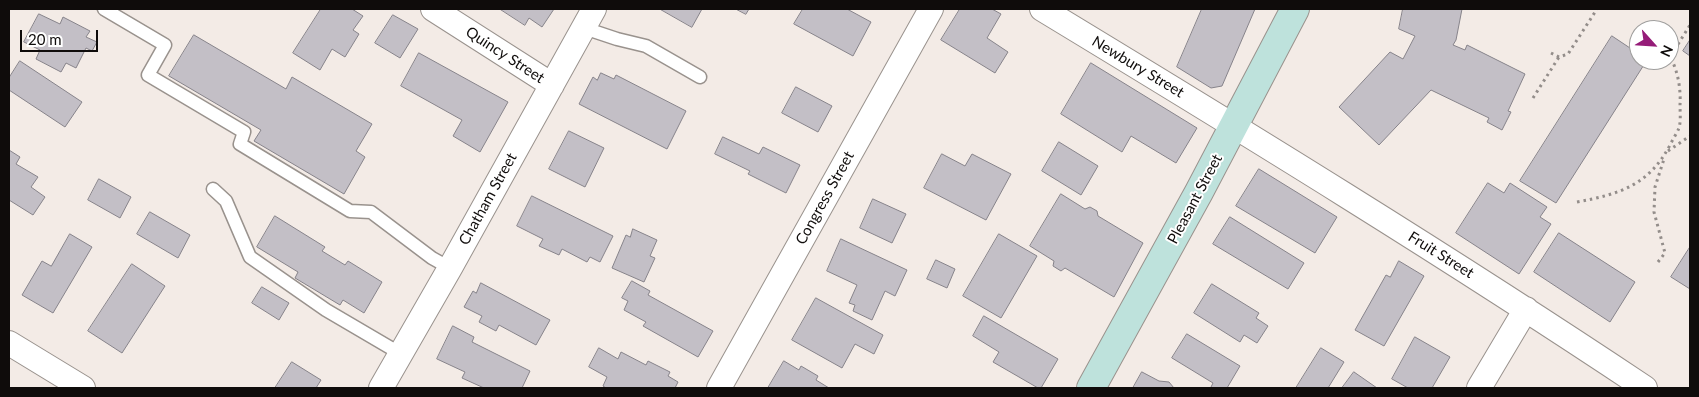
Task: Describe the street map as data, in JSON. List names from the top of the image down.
{
  "streets": {
    "main road": ["Pleasant Street"],
    "street": [
      "Quincy Street",
      "Newbury Street",
      "Congress Street",
      "Chatham Street",
      "Fruit Street"
    ]
  },
  "crossings": [
    ["Quincy Street", "Chatham Street"],
    ["Newbury Street", "Pleasant Street"],
    ["Newbury Street", "Fruit Street"],
    ["Pleasant Street", "Fruit Street"]
  ],
  "scale_bar": "20 m",
  "north": "bottom right"
}
